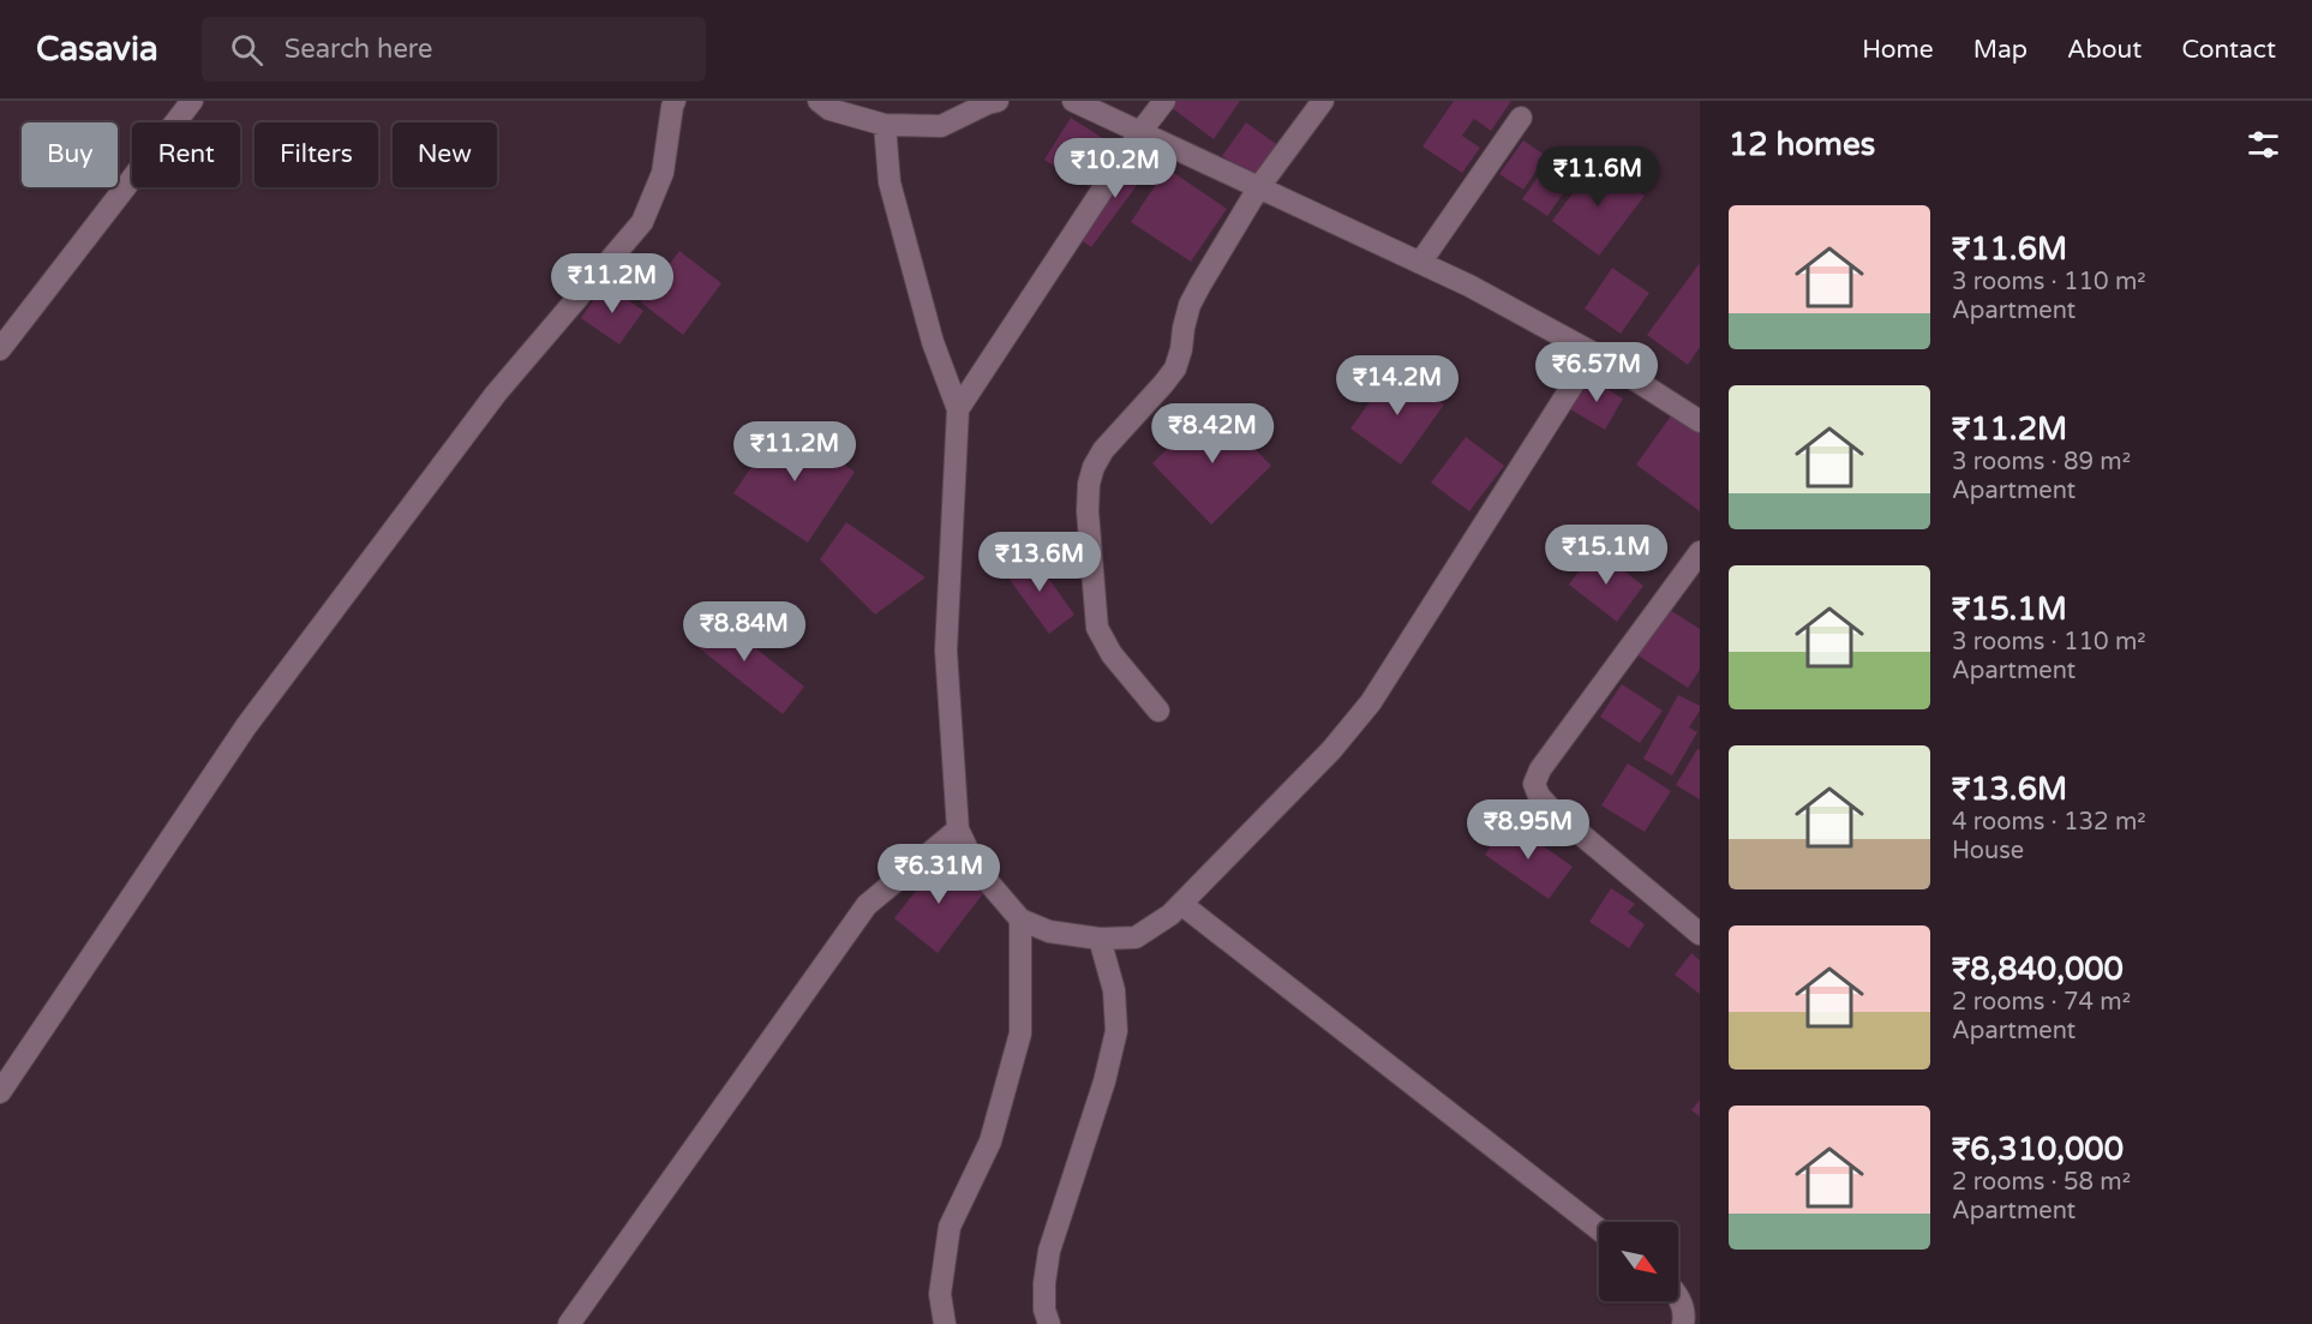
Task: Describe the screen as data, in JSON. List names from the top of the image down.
{
  "north": "bottom right",
  "page": {
    "header": "Casavia",
    "search": "Search here",
    "nav": [
      "Home",
      "Map",
      "About",
      "Contact"
    ],
    "heading": "12 homes",
    "chip": [
      "Buy",
      "Rent",
      "Filters",
      "New"
    ],
    "price": [
      "₹10.2M",
      "₹11.6M",
      "₹11.2M",
      "₹6.57M",
      "₹14.2M",
      "₹8.42M",
      "₹11.2M",
      "₹15.1M",
      "₹13.6M",
      "₹8.84M",
      "₹8.95M",
      "₹6.31M"
    ],
    "list": [
      {
        "name": "₹11.6M",
        "note": "3 rooms · 110 m² · Apartment"
      },
      {
        "name": "₹11.2M",
        "note": "3 rooms · 89 m² · Apartment"
      },
      {
        "name": "₹15.1M",
        "note": "3 rooms · 110 m² · Apartment"
      },
      {
        "name": "₹13.6M",
        "note": "4 rooms · 132 m² · House"
      },
      {
        "name": "₹8,840,000",
        "note": "2 rooms · 74 m² · Apartment"
      },
      {
        "name": "₹6,310,000",
        "note": "2 rooms · 58 m² · Apartment"
      }
    ]
  }
}
